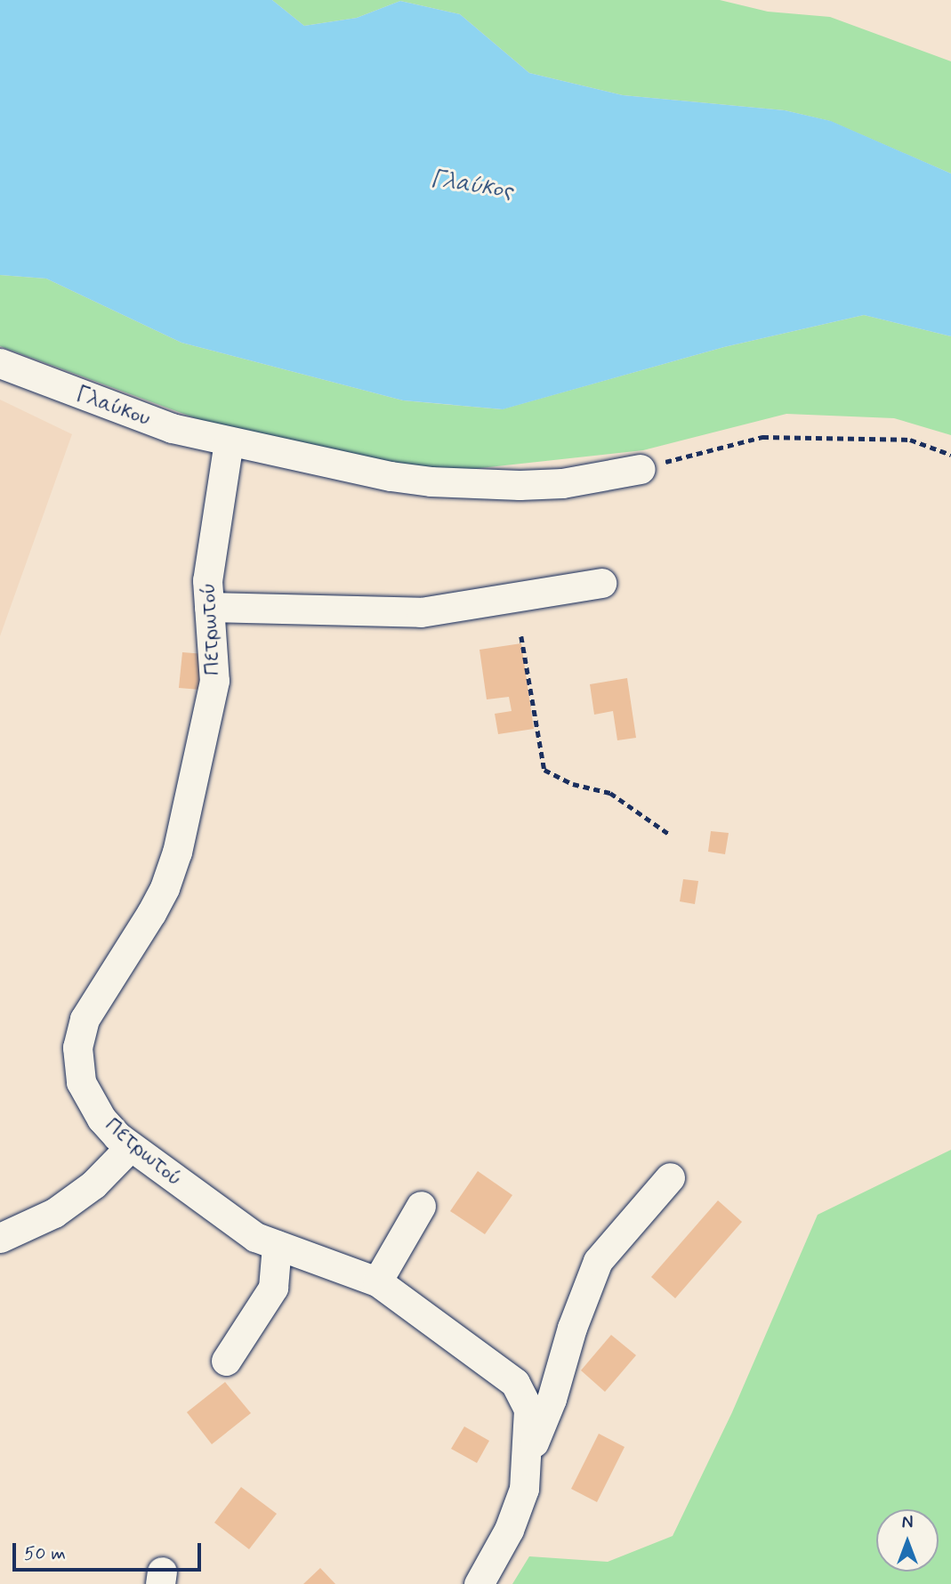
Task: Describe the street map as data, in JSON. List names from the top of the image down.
{
  "streets": {
    "street": ["Γλαύκου", "Πετρωτού"]
  },
  "crossings": [
    ["Γλαύκου", "Πετρωτού"]
  ],
  "water": ["Γλαύκος"],
  "scale_bar": "50 m",
  "north": "top"
}
